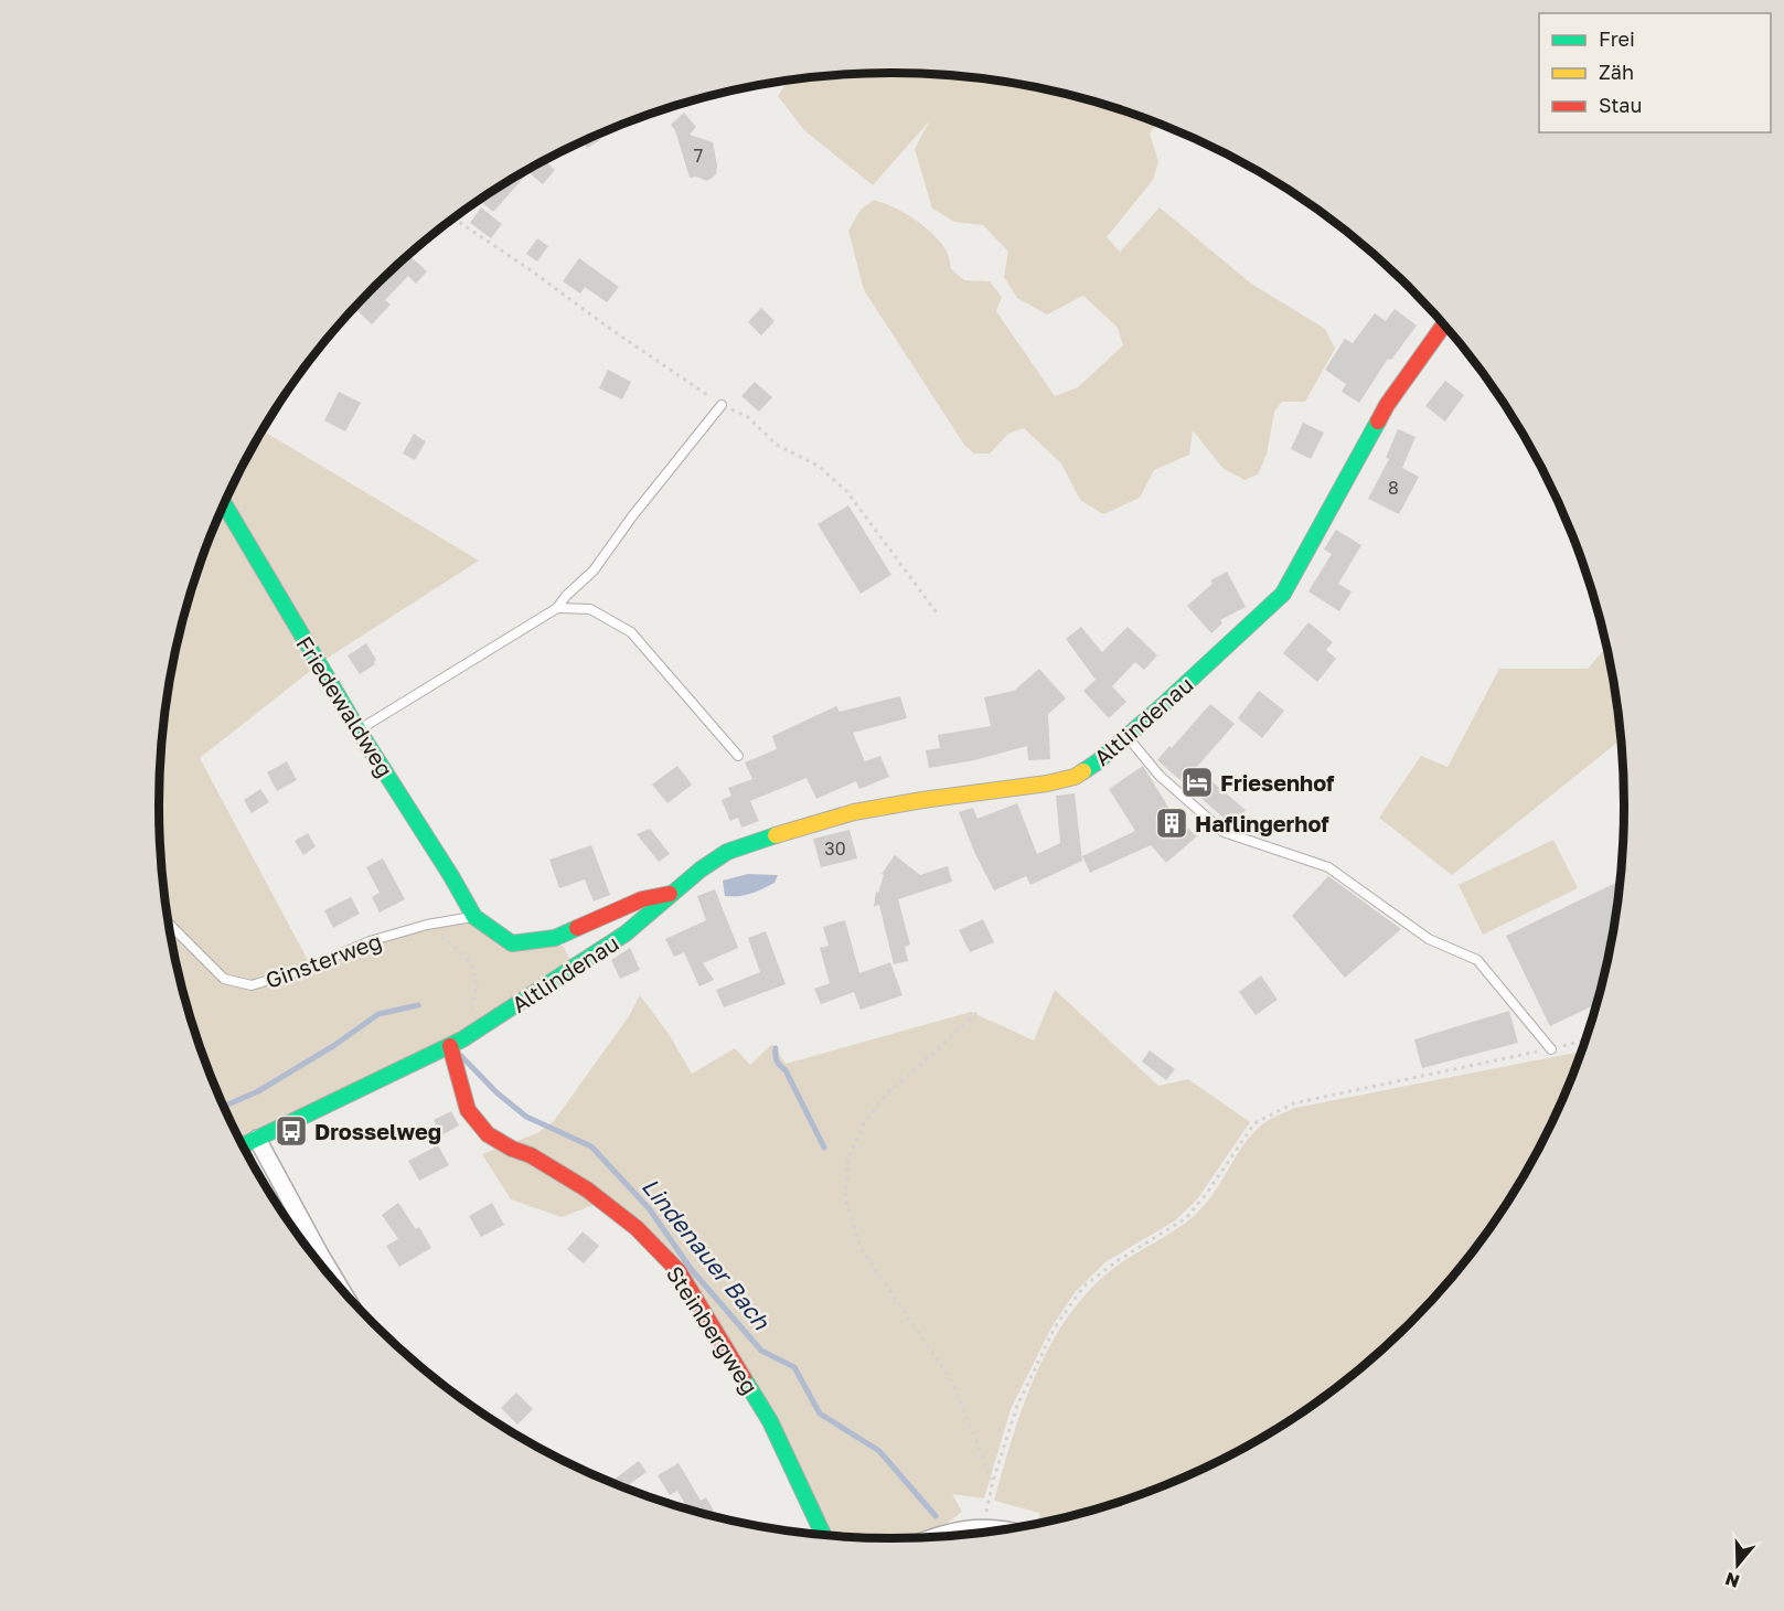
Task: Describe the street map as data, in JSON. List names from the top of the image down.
{
  "streets": {
    "street": ["Friedewaldweg", "Altlindenau", "Steinbergweg"],
    "lane": ["Ginsterweg"]
  },
  "crossings": [
    ["Friedewaldweg", "Altlindenau"],
    ["Friedewaldweg", "Ginsterweg"],
    ["Altlindenau", "Ginsterweg"],
    ["Altlindenau", "Steinbergweg"]
  ],
  "water": ["Lindenauer Bach"],
  "places": {
    "hotel": ["Friesenhof"],
    "building": ["Haflingerhof"],
    "bus stop": ["Drosselweg"]
  },
  "house_numbers": ["7", "8", "30"],
  "legend": ["Frei", "Zäh", "Stau"],
  "north": "bottom"
}
